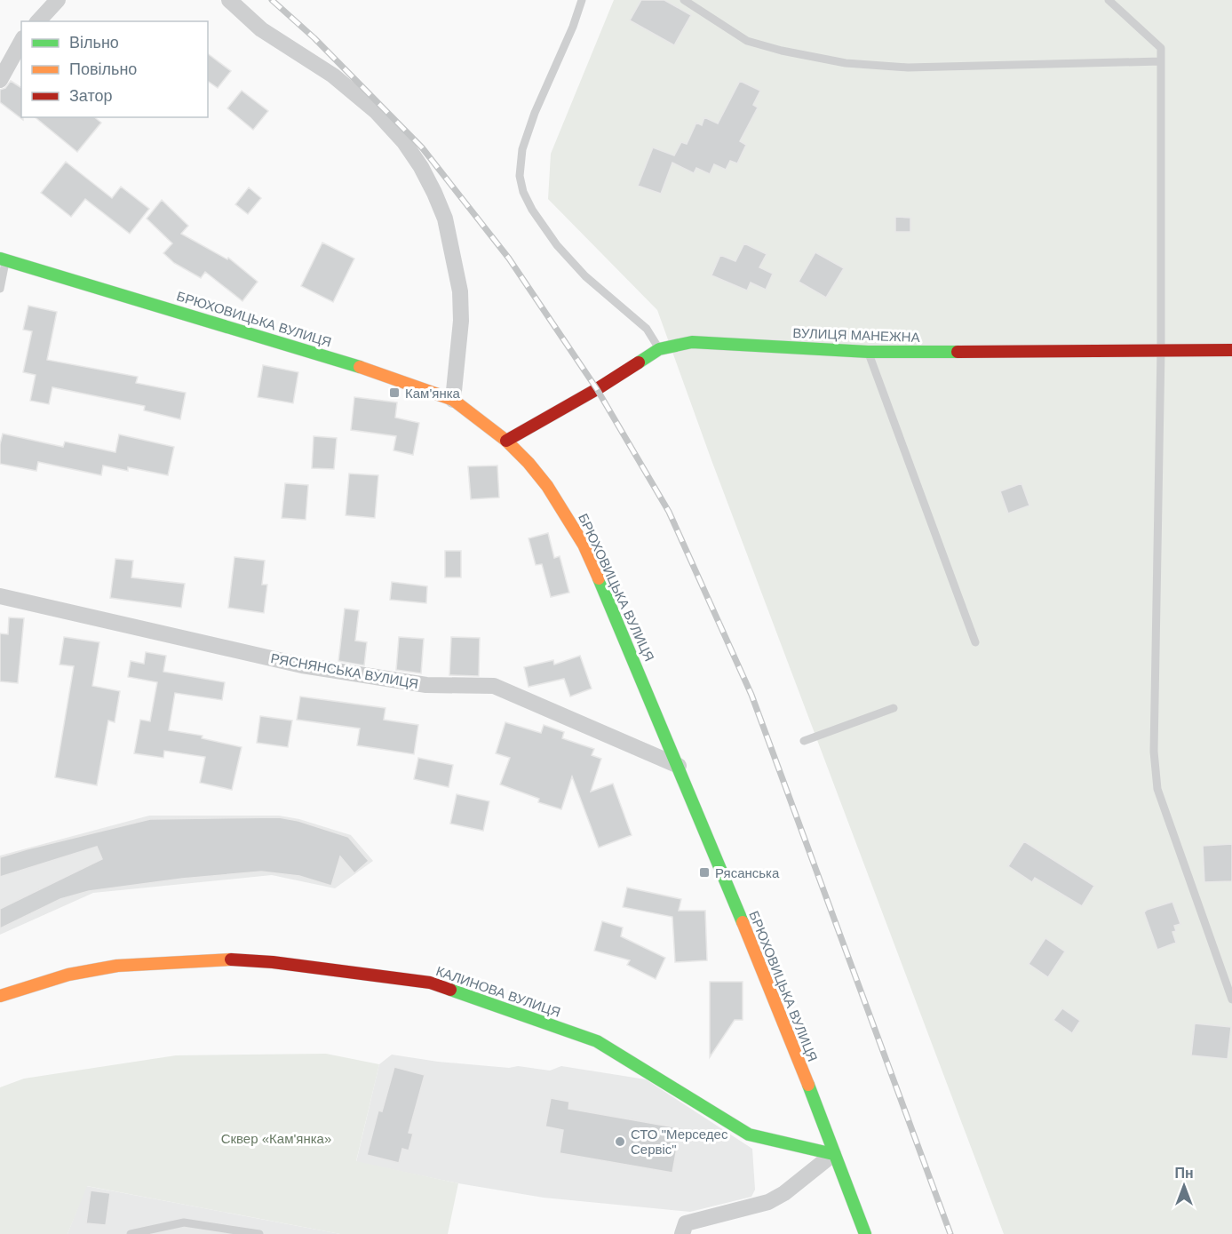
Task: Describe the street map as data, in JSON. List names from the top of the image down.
{
  "streets": {
    "street": [
      "БРЮХОВИЦЬКА ВУЛИЦЯ",
      "ВУЛИЦЯ МАНЕЖНА",
      "РЯСНЯНСЬКА ВУЛИЦЯ",
      "КАЛИНОВА ВУЛИЦЯ"
    ]
  },
  "crossings": [
    ["БРЮХОВИЦЬКА ВУЛИЦЯ", "ВУЛИЦЯ МАНЕЖНА"],
    ["БРЮХОВИЦЬКА ВУЛИЦЯ", "РЯСНЯНСЬКА ВУЛИЦЯ"],
    ["БРЮХОВИЦЬКА ВУЛИЦЯ", "КАЛИНОВА ВУЛИЦЯ"]
  ],
  "parks": ["Сквер «Кам'янка»"],
  "places": {
    "transit": ["Кам'янка", "Рясанська"],
    "other": ["СТО \"Мерседес Сервіс\""]
  },
  "legend": ["Вільно", "Повільно", "Затор"],
  "north": "top"
}
